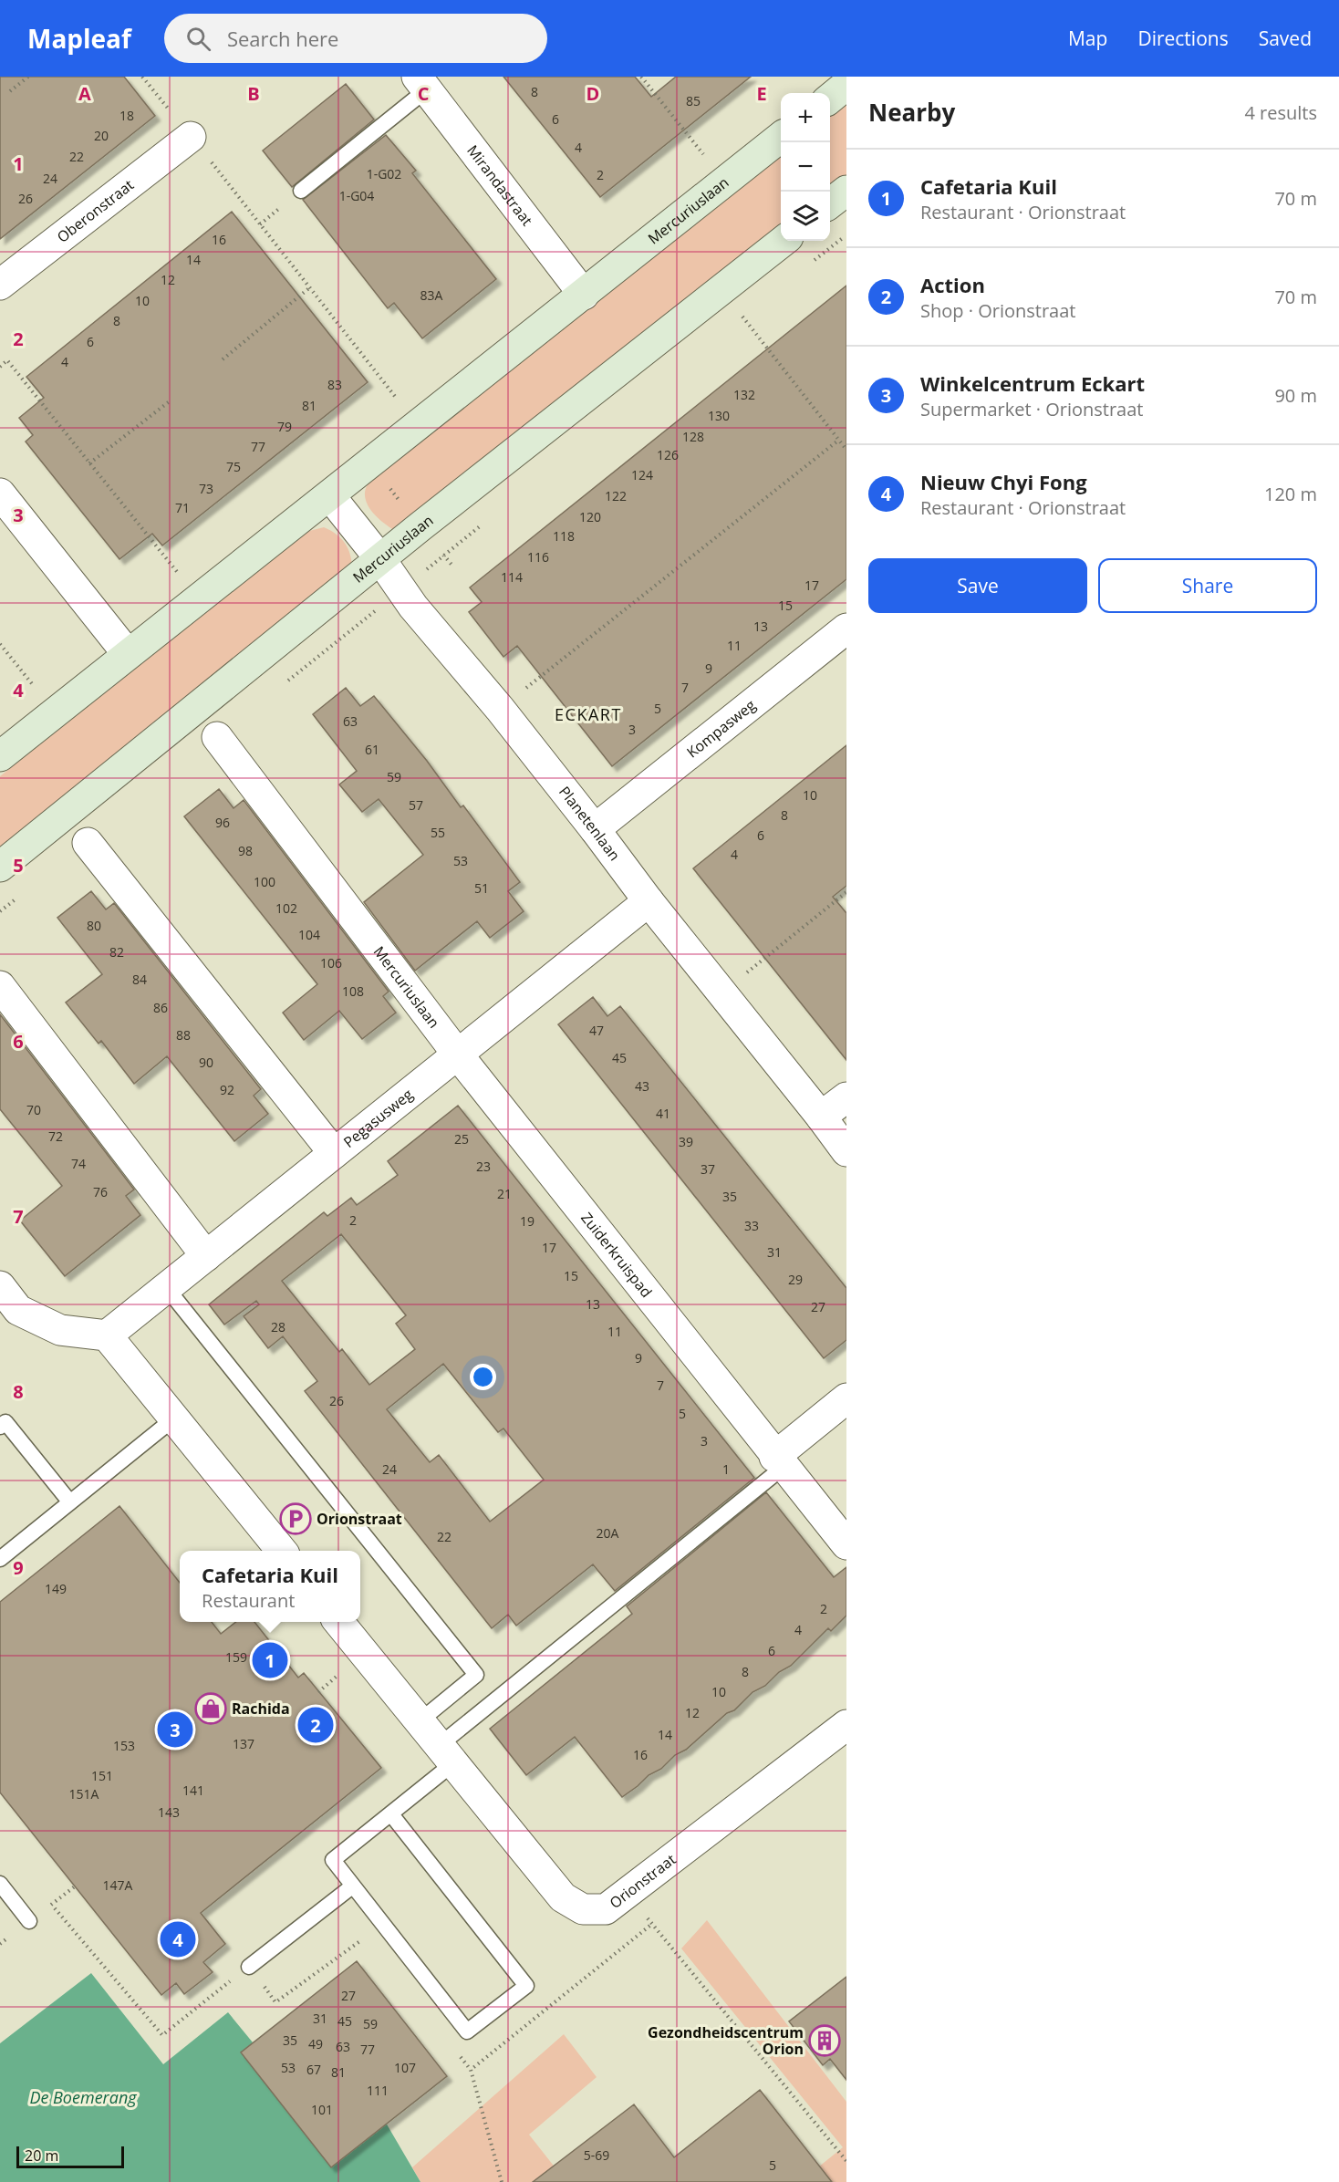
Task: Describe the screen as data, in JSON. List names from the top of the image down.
{
  "streets": {
    "street": [
      "Mirandastraat",
      "Oberonstraat",
      "Mercuriuslaan",
      "Kompasweg",
      "Planetenlaan",
      "Pegasusweg",
      "Zuiderkruispad",
      "Orionstraat"
    ]
  },
  "crossings": [
    ["Mirandastraat", "Mercuriuslaan"],
    ["Mercuriuslaan", "Planetenlaan"],
    ["Mercuriuslaan", "Pegasusweg"],
    ["Mercuriuslaan", "Zuiderkruispad"],
    ["Kompasweg", "Planetenlaan"],
    ["Planetenlaan", "Pegasusweg"],
    ["Pegasusweg", "Zuiderkruispad"]
  ],
  "districts": ["ECKART"],
  "water": ["De Boemerang"],
  "places": {
    "parking": ["Orionstraat"],
    "shop": ["Rachida"],
    "building": ["Gezondheidscentrum Orion"]
  },
  "house_numbers": [
    "8",
    "85",
    "18",
    "6",
    "20",
    "4",
    "22",
    "1-G02",
    "2",
    "24",
    "1-G04",
    "26",
    "16",
    "14",
    "12",
    "83A",
    "10",
    "8",
    "6",
    "4",
    "83",
    "132",
    "81",
    "130",
    "79",
    "128",
    "77",
    "126",
    "75",
    "124",
    "73",
    "122",
    "71",
    "120",
    "118",
    "116",
    "114",
    "17",
    "15",
    "13",
    "11",
    "9",
    "7",
    "5",
    "63",
    "3",
    "61",
    "59",
    "10",
    "57",
    "8",
    "96",
    "55",
    "6",
    "98",
    "4",
    "53",
    "100",
    "51",
    "102",
    "80",
    "104",
    "82",
    "106",
    "84",
    "108",
    "86",
    "47",
    "88",
    "45",
    "90",
    "43",
    "92",
    "70",
    "41",
    "72",
    "25",
    "39",
    "74",
    "23",
    "37",
    "76",
    "21",
    "35",
    "2",
    "19",
    "33",
    "17",
    "31",
    "15",
    "29",
    "13",
    "27",
    "28",
    "11",
    "9",
    "7",
    "26",
    "5",
    "3",
    "24",
    "1",
    "20A",
    "22",
    "149",
    "2",
    "4",
    "6",
    "159",
    "8",
    "10",
    "12",
    "14",
    "137",
    "153",
    "16",
    "151",
    "141",
    "151A",
    "143",
    "147A",
    "27",
    "31",
    "45",
    "59",
    "35",
    "49",
    "63",
    "77",
    "53",
    "107",
    "67",
    "81",
    "111",
    "101",
    "5-69",
    "5"
  ],
  "scale_bar": "20 m",
  "page": {
    "header": "Mapleaf",
    "search": "Search here",
    "nav": ["Map", "Directions", "Saved"],
    "heading": ["Nearby", "4 results"],
    "map_buttons": ["+", "−"],
    "list": [
      {
        "mark": "1",
        "name": "Cafetaria Kuil",
        "note": "Restaurant · Orionstraat",
        "value": "70 m"
      },
      {
        "mark": "2",
        "name": "Action",
        "note": "Shop · Orionstraat",
        "value": "70 m"
      },
      {
        "mark": "3",
        "name": "Winkelcentrum Eckart",
        "note": "Supermarket · Orionstraat",
        "value": "90 m"
      },
      {
        "mark": "4",
        "name": "Nieuw Chyi Fong",
        "note": "Restaurant · Orionstraat",
        "value": "120 m"
      }
    ],
    "buttons": ["Save", "Share"],
    "popup": ["Cafetaria Kuil", "Restaurant"],
    "pins": [
      "1",
      "2",
      "3",
      "4"
    ],
    "scale": "20 m"
  },
  "grid": {
    "columns": [
      "A",
      "B",
      "C",
      "D",
      "E"
    ],
    "rows": [
      "1",
      "2",
      "3",
      "4",
      "5",
      "6",
      "7",
      "8",
      "9"
    ]
  }
}
